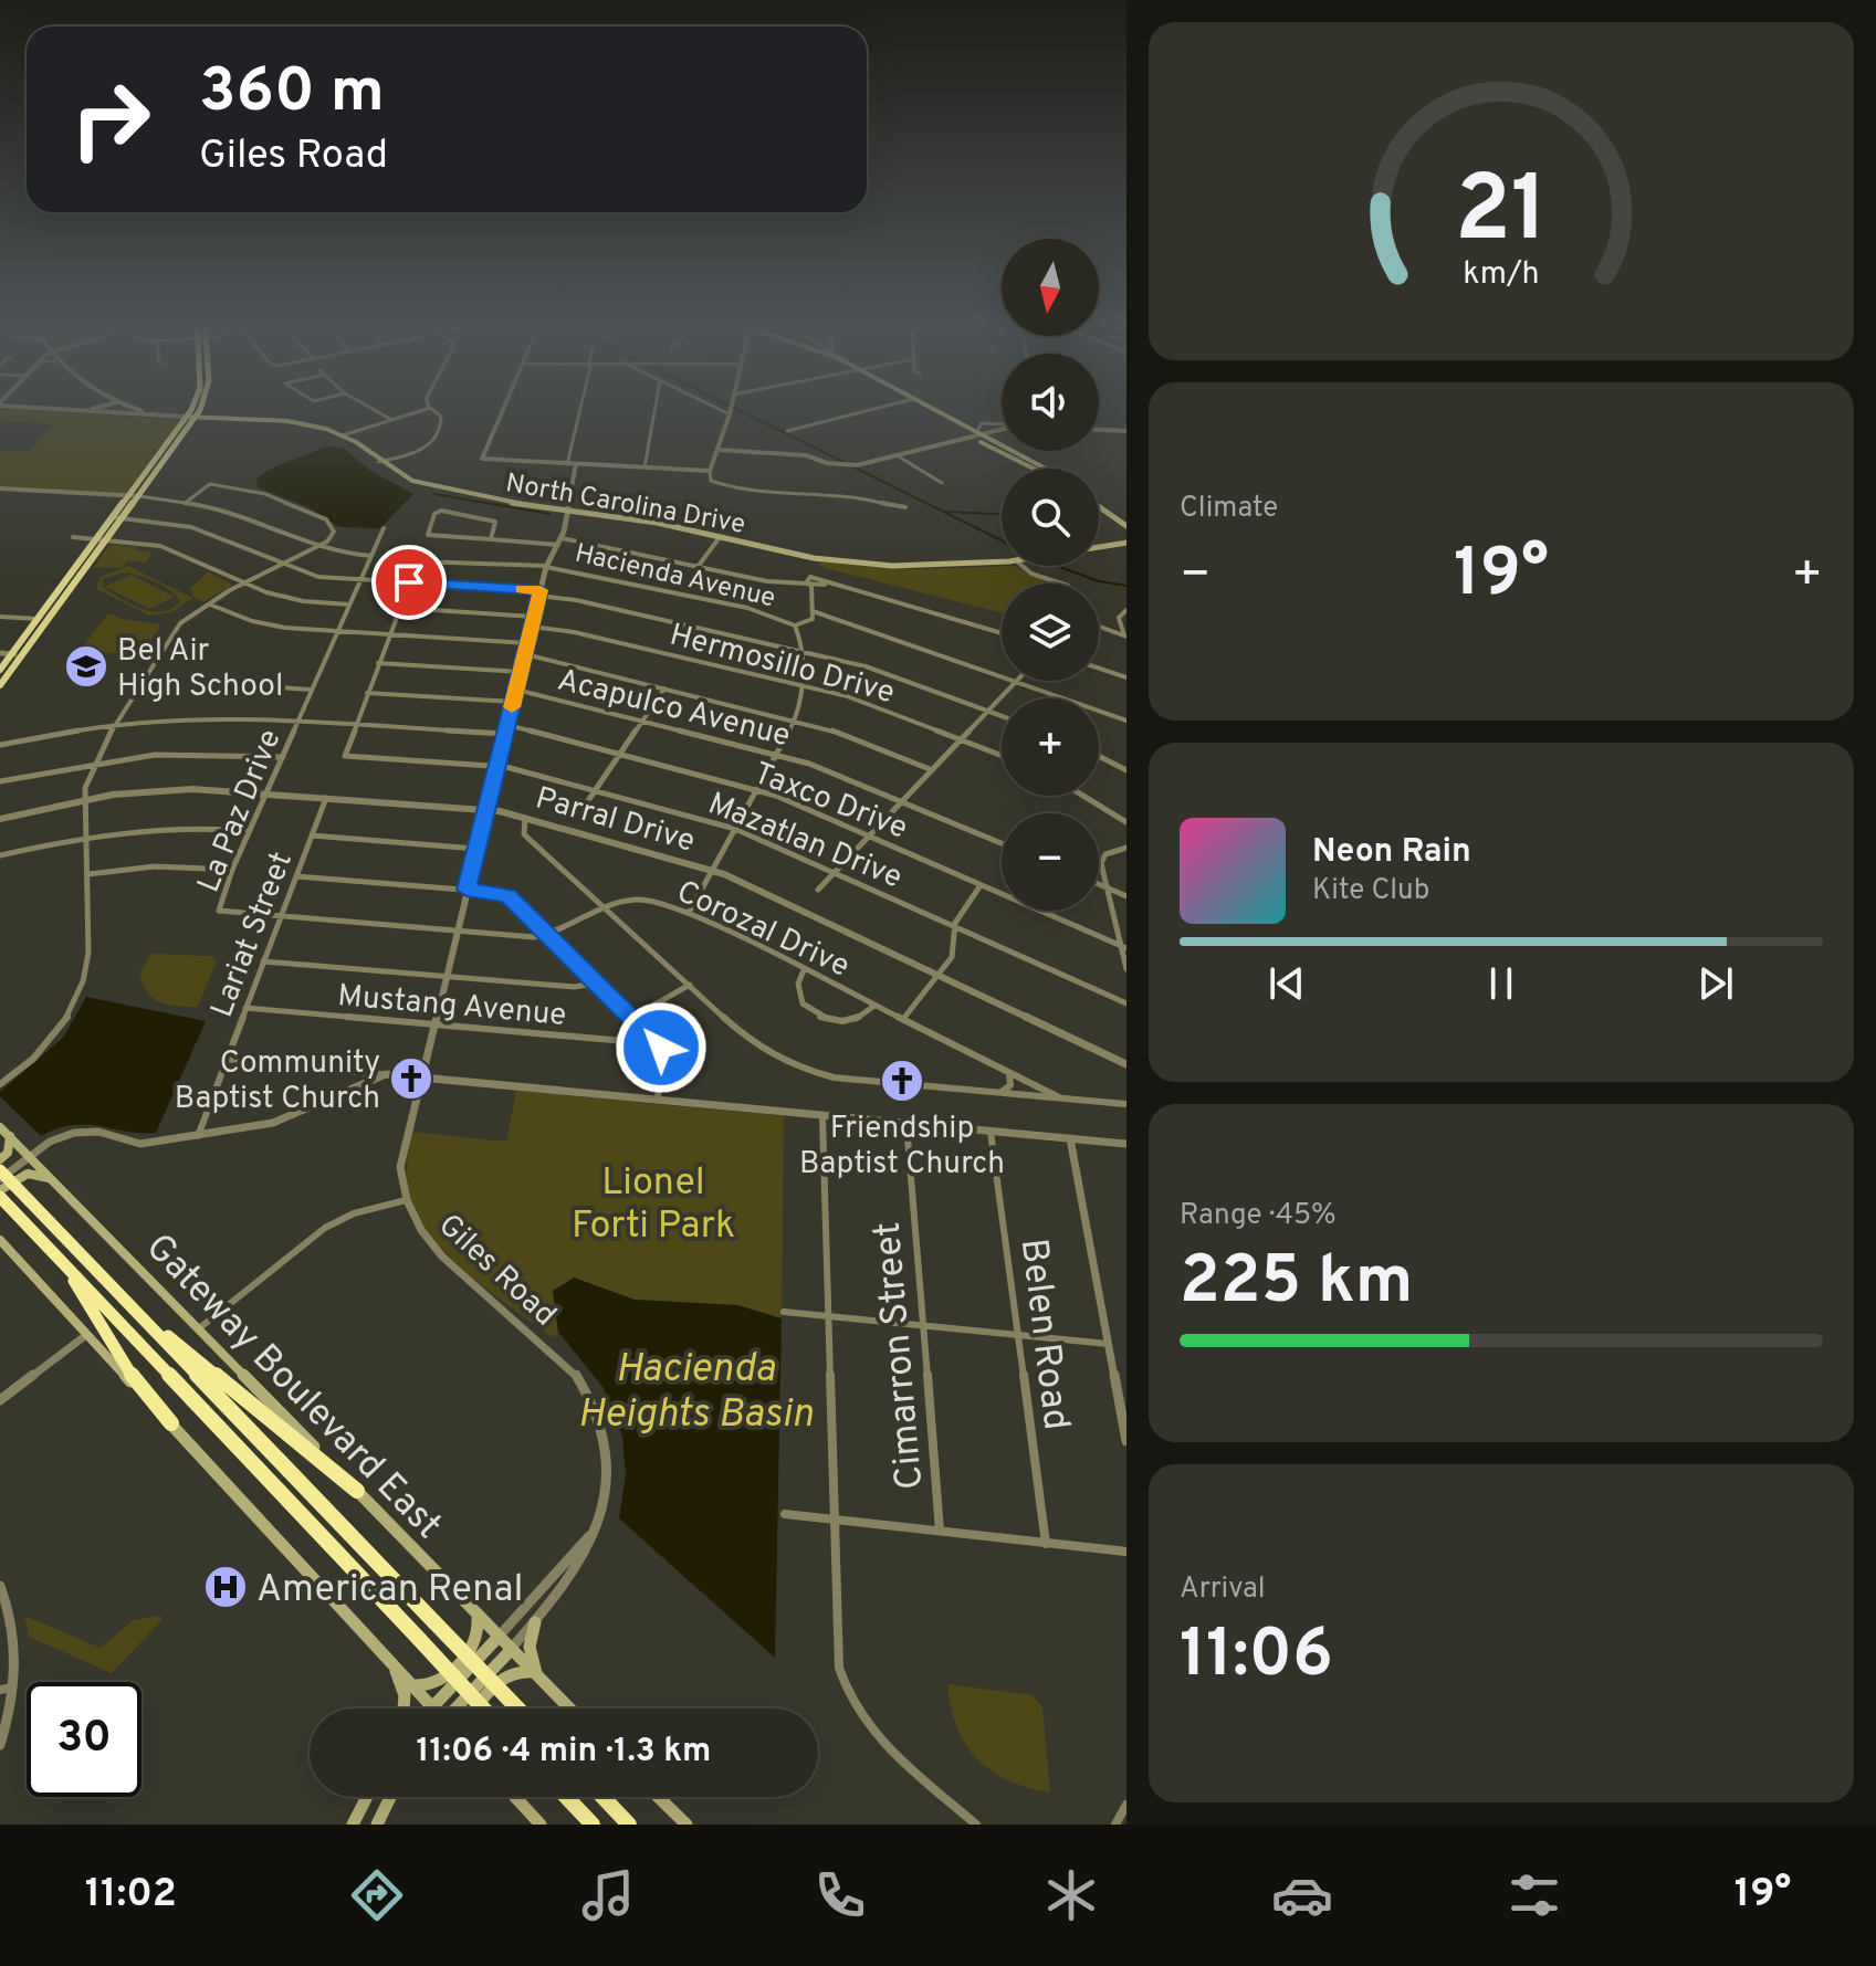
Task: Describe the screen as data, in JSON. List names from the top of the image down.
{
  "streets": {
    "main road": ["North Carolina Drive", "Gateway Boulevard East"],
    "street": [
      "Hacienda Avenue",
      "Hermosillo Drive",
      "Acapulco Avenue",
      "Taxco Drive",
      "La Paz Drive",
      "Parral Drive",
      "Mazatlan Drive",
      "Corozal Drive",
      "Lariat Street",
      "Mustang Avenue",
      "Giles Road",
      "Belen Road",
      "Cimarron Street"
    ]
  },
  "crossings": [
    ["North Carolina Drive", "Giles Road"],
    ["Hacienda Avenue", "Giles Road"],
    ["Hermosillo Drive", "Giles Road"],
    ["Acapulco Avenue", "Giles Road"],
    ["Taxco Drive", "Giles Road"],
    ["La Paz Drive", "Parral Drive"],
    ["La Paz Drive", "Corozal Drive"],
    ["Parral Drive", "Lariat Street"],
    ["Parral Drive", "Giles Road"],
    ["Mazatlan Drive", "Giles Road"],
    ["Corozal Drive", "Lariat Street"],
    ["Corozal Drive", "Giles Road"],
    ["Lariat Street", "Mustang Avenue"],
    ["Mustang Avenue", "Giles Road"],
    ["Giles Road", "Gateway Boulevard East"]
  ],
  "water": ["Hacienda Heights Basin"],
  "parks": ["Lionel Forti Park"],
  "places": {
    "school or university": ["Bel Air High School"],
    "church": ["Community Baptist Church", "Friendship Baptist Church"],
    "hospital": ["American Renal"]
  },
  "north": "bottom",
  "page": {
    "turn": ["360 m", "Giles Road"],
    "map_buttons": ["+", "−"],
    "tile": [
      "Climate",
      ["Range · 45%", "225 km"],
      ["Arrival", "11:06"]
    ],
    "heat": ["−", "19°", "+"],
    "song": ["Neon Rain", "Kite Club"],
    "limit": "30",
    "trip": "11:06 · 4 min · 1.3 km",
    "tabs": ["11:02", "19°"],
    "gauge": ["21", "km/h"]
  }
}
